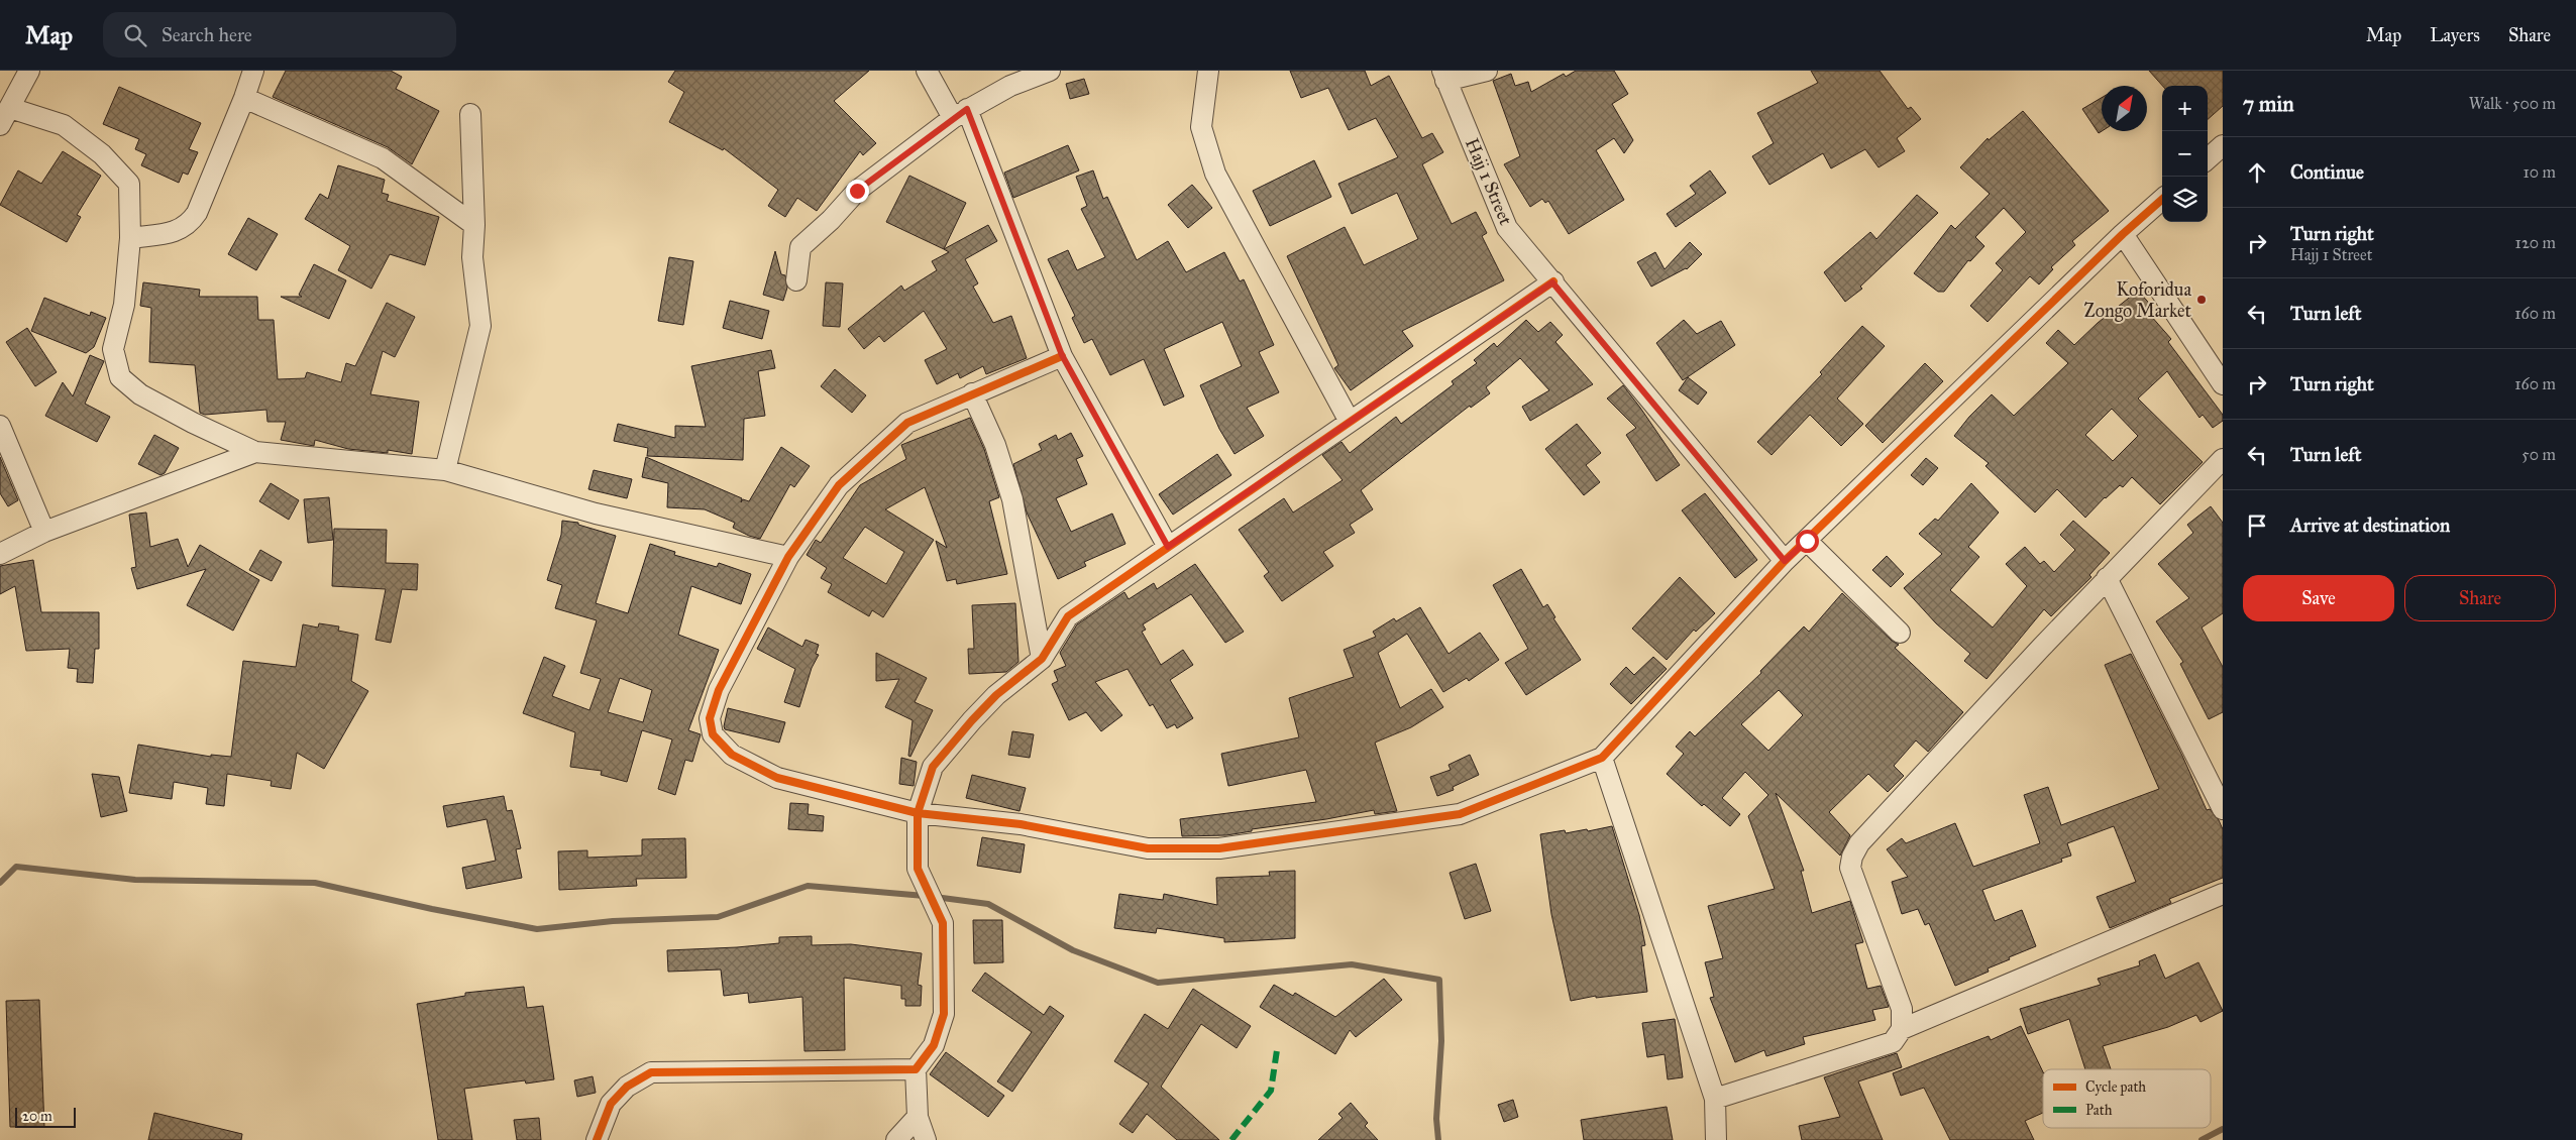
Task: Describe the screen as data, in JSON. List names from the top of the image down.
{
  "streets": {
    "street": ["Hajj 1 Street"]
  },
  "places": ["Koforidua Zongo Market"],
  "legend": ["Cycle path", "Path"],
  "scale_bar": "20 m",
  "north": "top right",
  "page": {
    "header": "Map",
    "search": "Search here",
    "nav": ["Map", "Layers", "Share"],
    "heading": ["7 min", "Walk · 500 m"],
    "map_buttons": ["+", "−"],
    "list": [
      ["Continue", "10 m"],
      ["Turn right", "Hajj 1 Street", "120 m"],
      ["Turn left", "160 m"],
      ["Turn right", "160 m"],
      ["Turn left", "50 m"],
      "Arrive at destination"
    ],
    "buttons": ["Save", "Share"],
    "scale": "20 m"
  }
}
